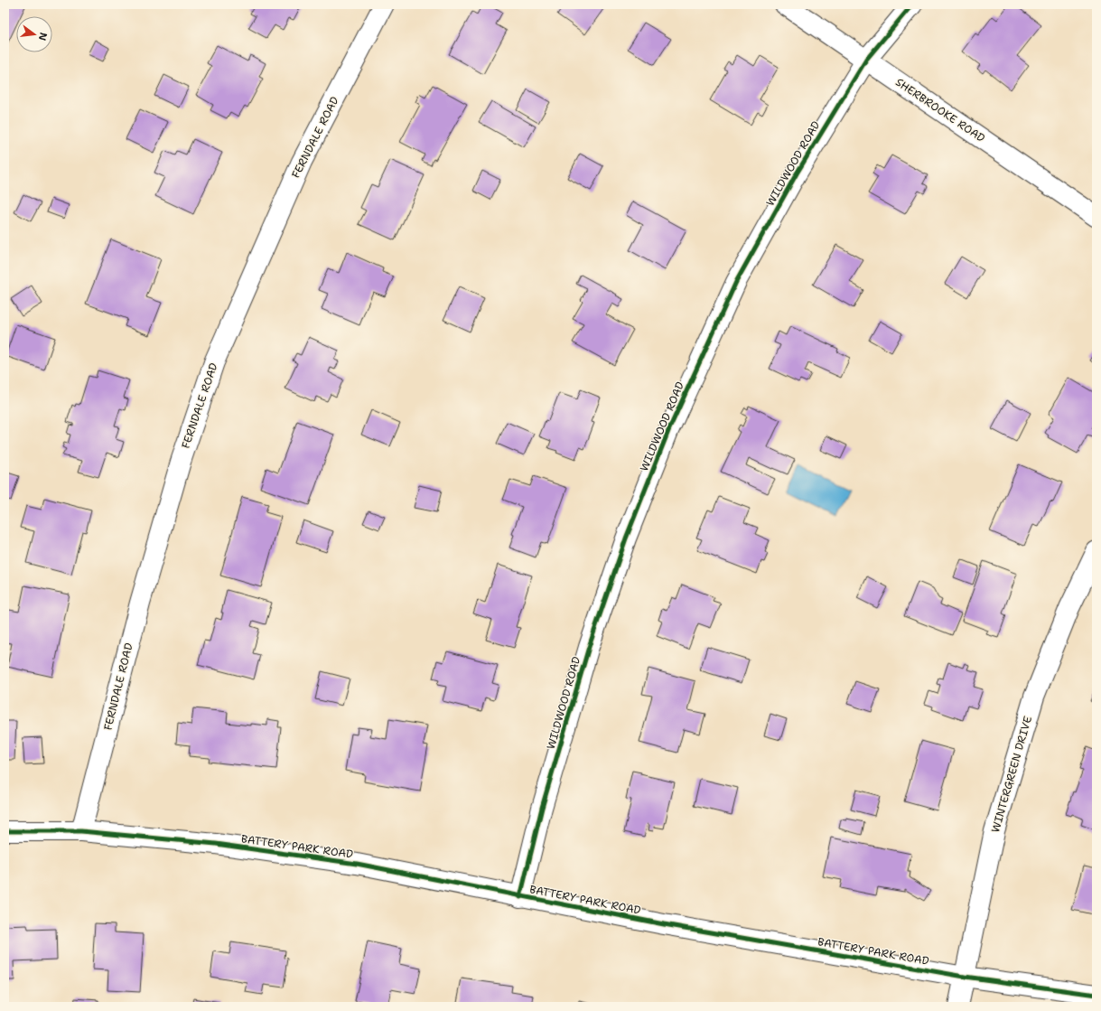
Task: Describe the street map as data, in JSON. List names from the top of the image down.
{
  "streets": {
    "street": [
      "SHERBROOKE ROAD",
      "FERNDALE ROAD",
      "WILDWOOD ROAD",
      "WINTERGREEN DRIVE",
      "BATTERY PARK ROAD"
    ]
  },
  "crossings": [
    ["SHERBROOKE ROAD", "WILDWOOD ROAD"],
    ["FERNDALE ROAD", "BATTERY PARK ROAD"],
    ["WILDWOOD ROAD", "BATTERY PARK ROAD"],
    ["WINTERGREEN DRIVE", "BATTERY PARK ROAD"]
  ],
  "north": "right"
}
